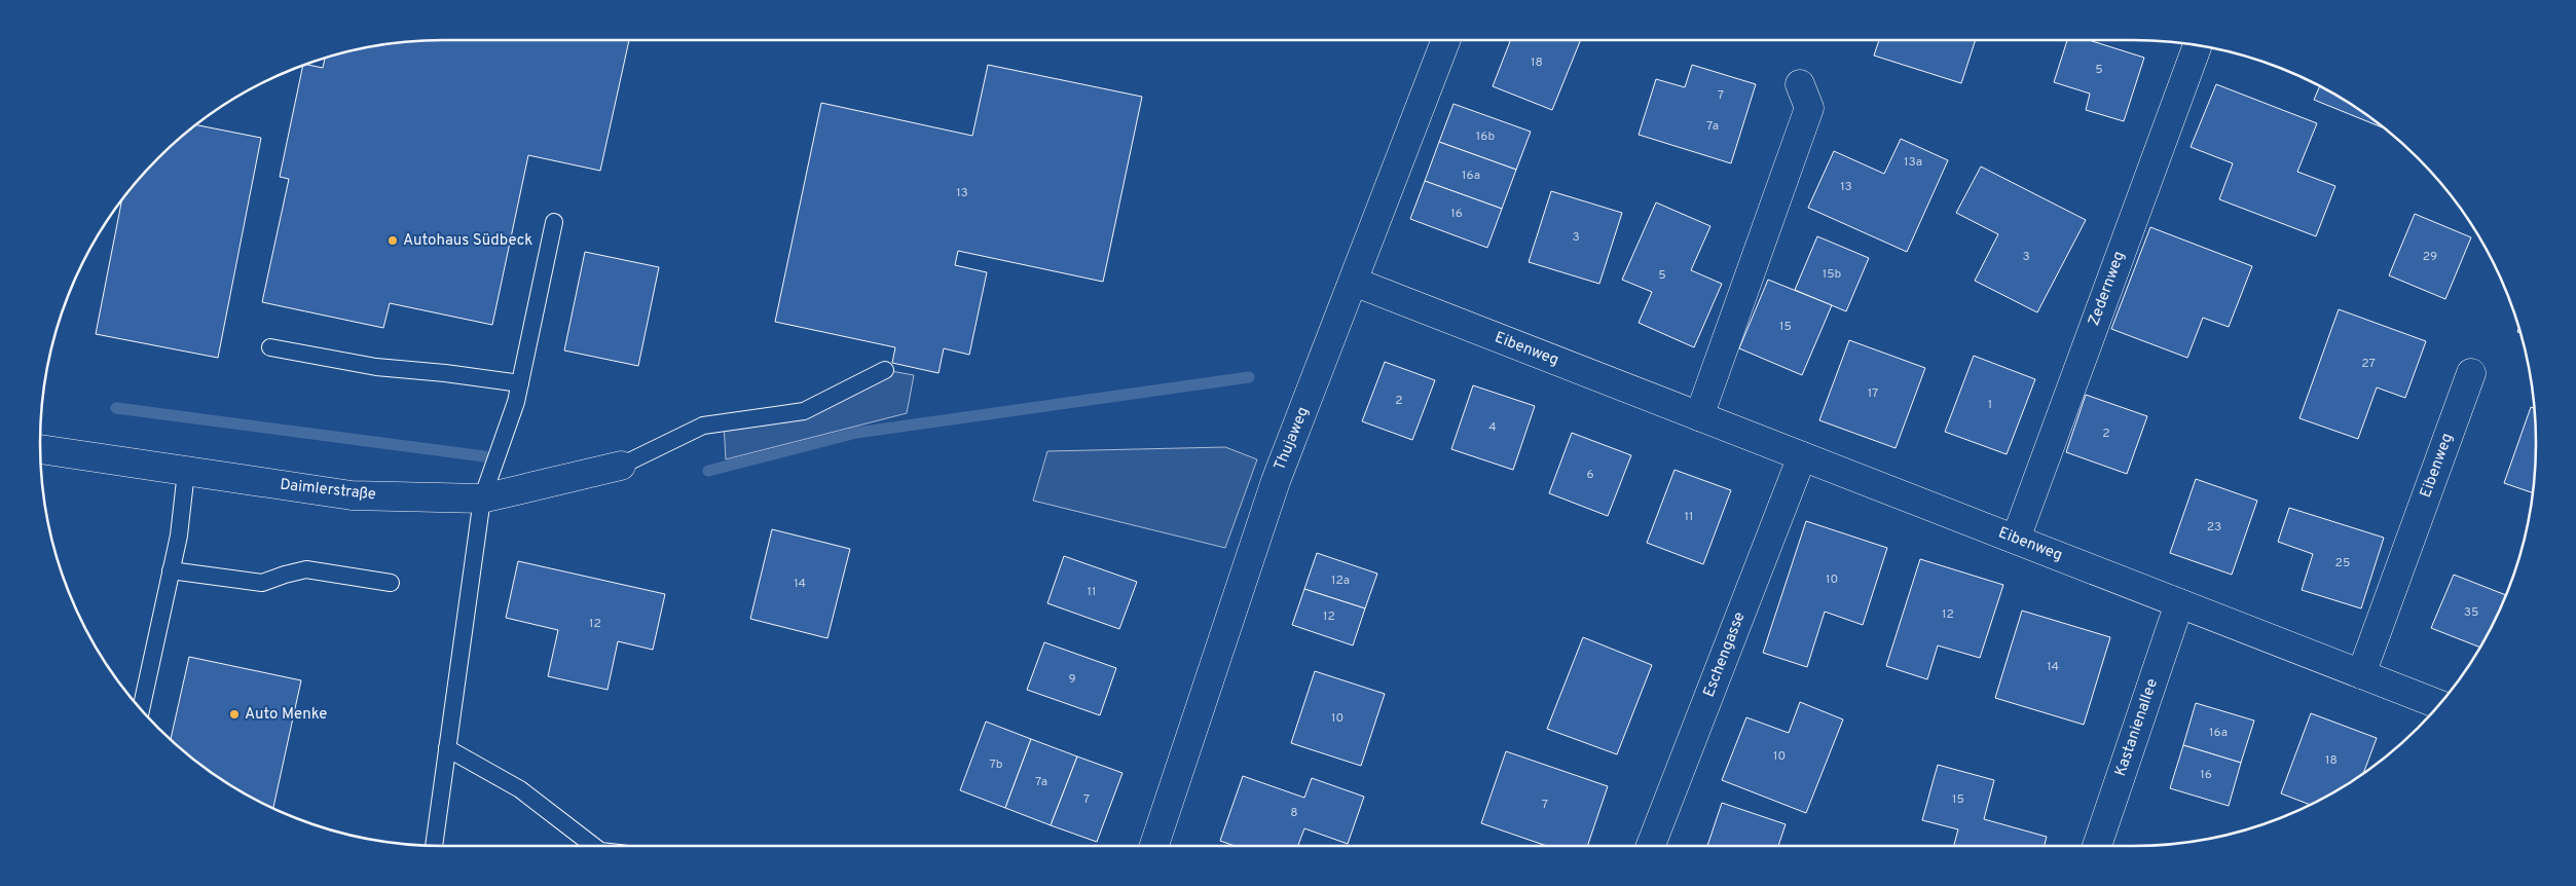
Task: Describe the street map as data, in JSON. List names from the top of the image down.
{
  "streets": {
    "street": [
      "Zedernweg",
      "Eibenweg",
      "Thujaweg",
      "Daimlerstraße",
      "Eschengasse",
      "Kastanienallee"
    ]
  },
  "crossings": [
    ["Zedernweg", "Eibenweg"],
    ["Eibenweg", "Thujaweg"],
    ["Eibenweg", "Eschengasse"],
    ["Eibenweg", "Kastanienallee"]
  ],
  "places": ["Autohaus Südbeck", "Auto Menke"],
  "house_numbers": [
    "18",
    "5",
    "7",
    "7a",
    "16b",
    "13a",
    "16a",
    "13",
    "13",
    "16",
    "3",
    "3",
    "29",
    "15b",
    "5",
    "15",
    "27",
    "17",
    "2",
    "1",
    "4",
    "2",
    "6",
    "11",
    "23",
    "25",
    "10",
    "12a",
    "14",
    "11",
    "35",
    "12",
    "12",
    "12",
    "14",
    "9",
    "10",
    "16a",
    "10",
    "18",
    "7b",
    "16",
    "7a",
    "7",
    "15",
    "7",
    "8"
  ]
}
